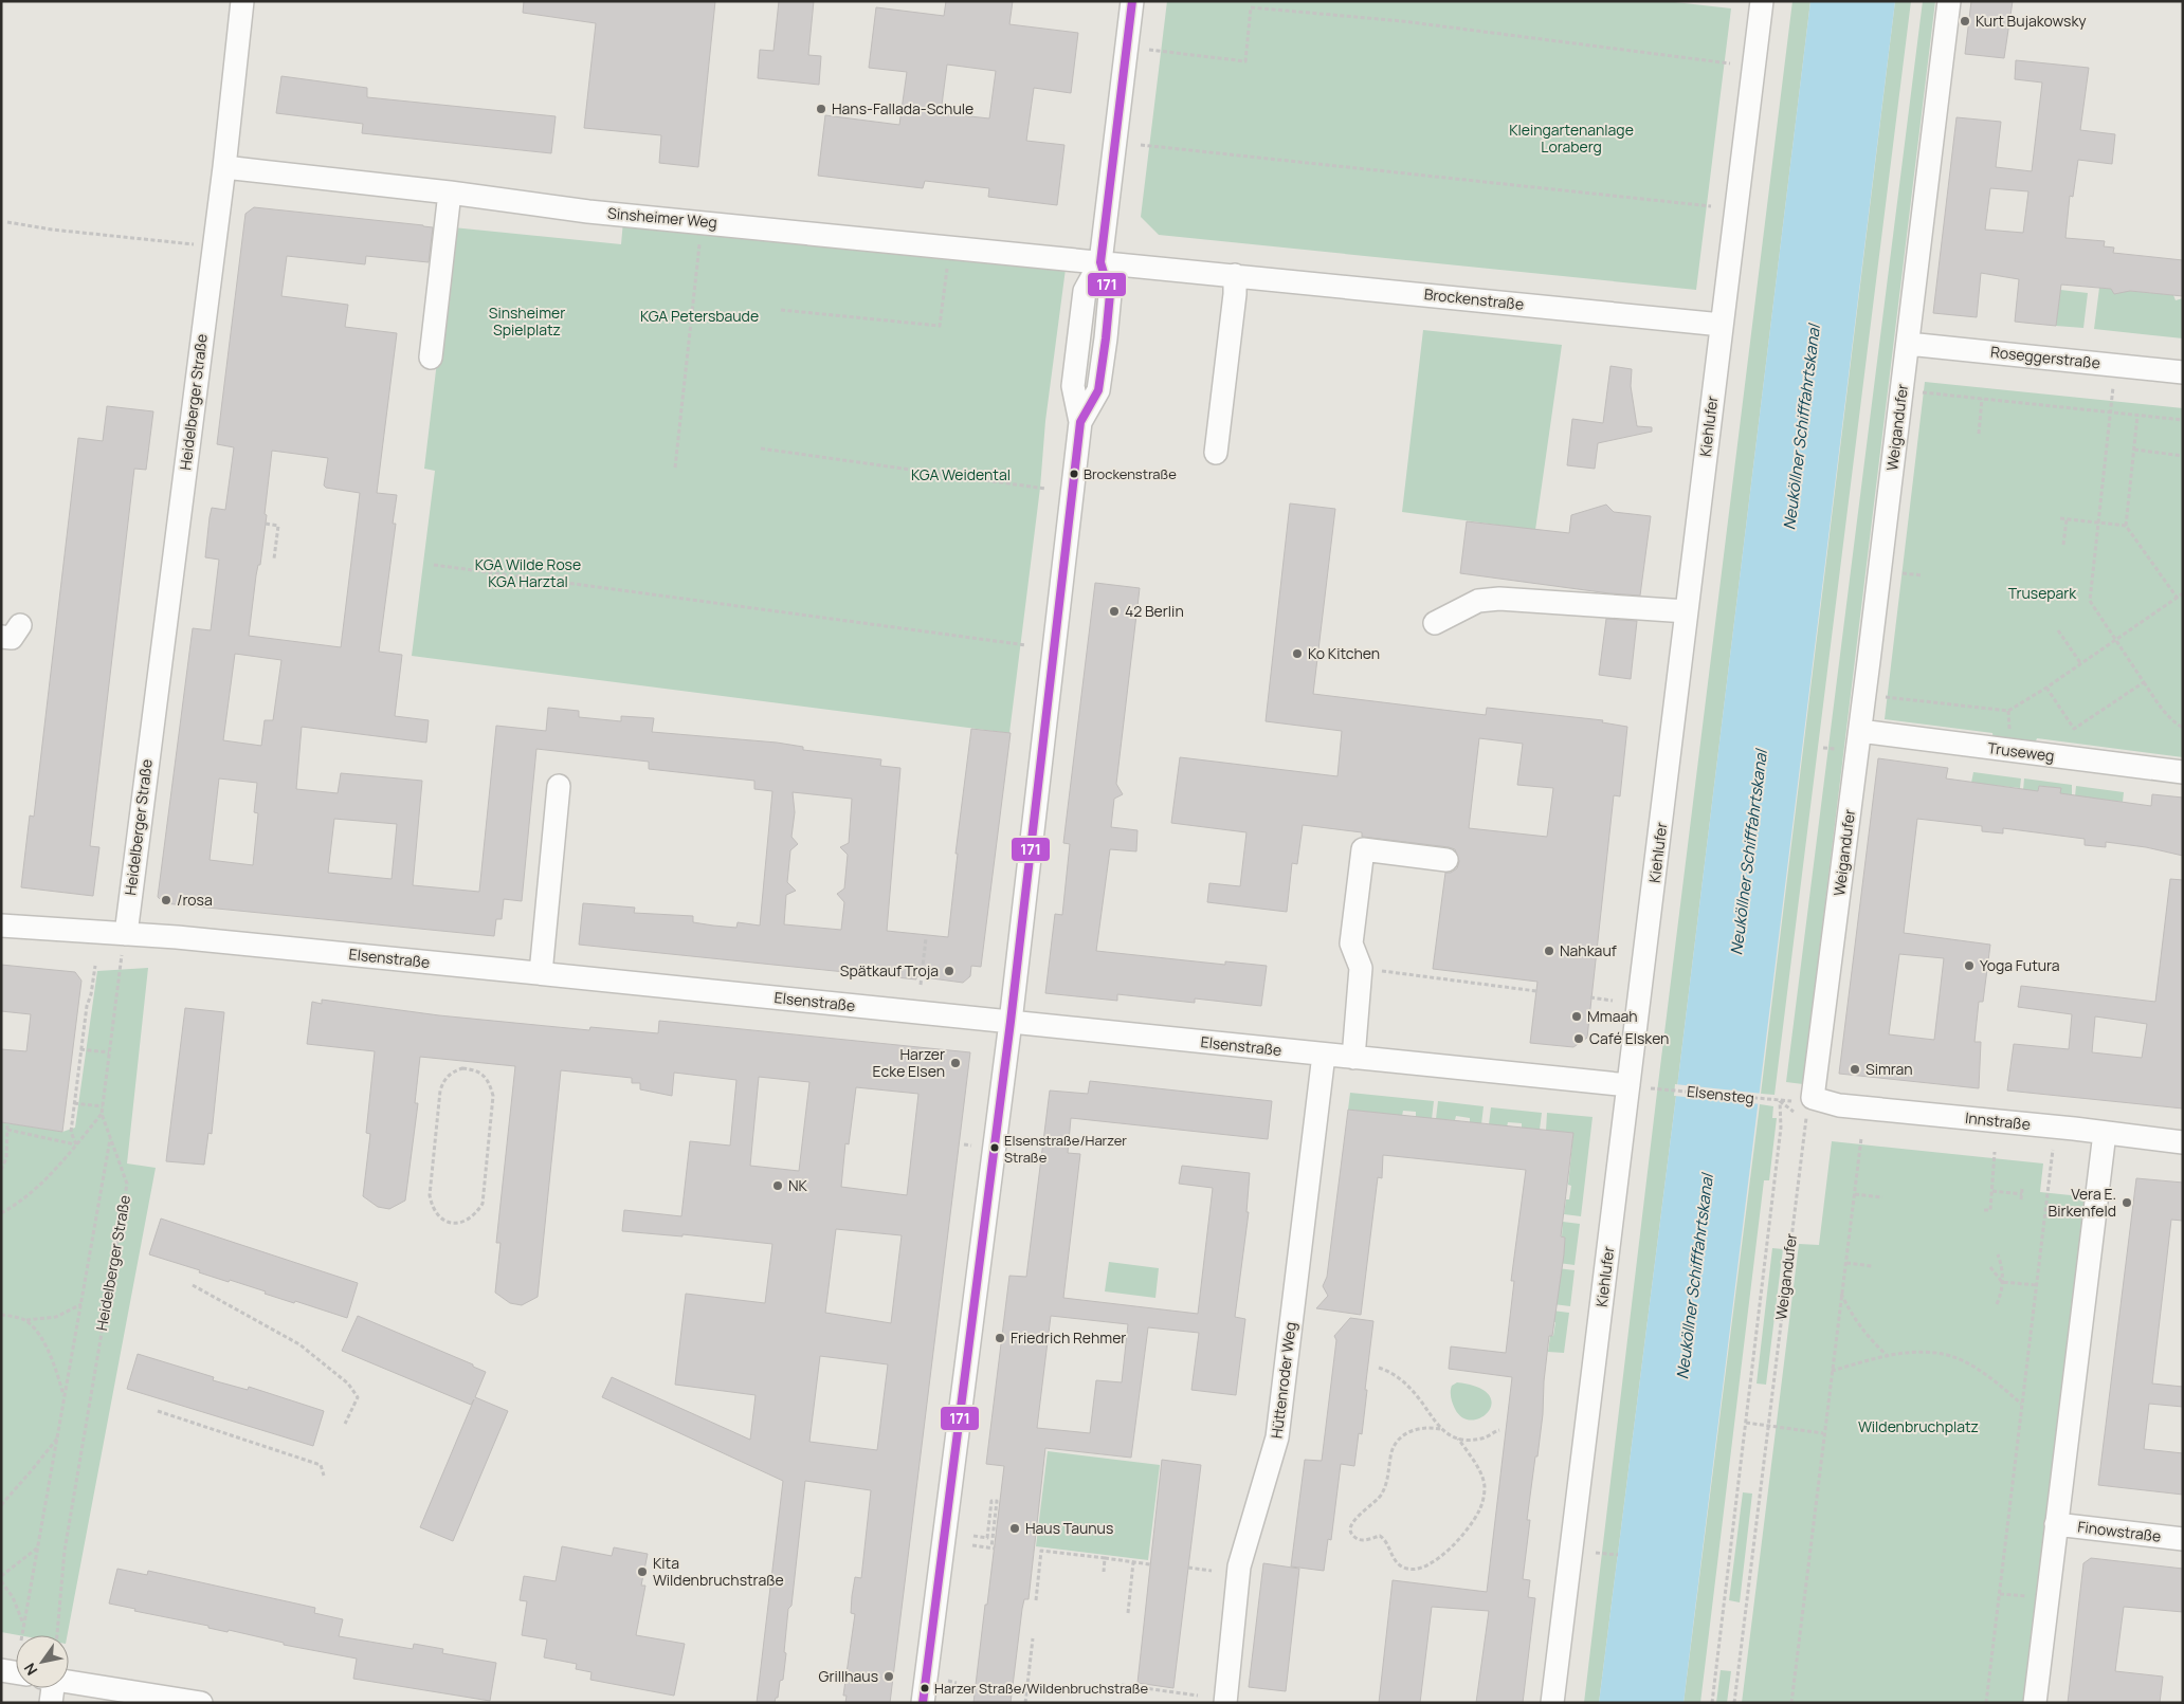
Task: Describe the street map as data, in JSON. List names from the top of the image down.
{
  "streets": {
    "street": [
      "Sinsheimer Weg",
      "Brockenstraße",
      "Roseggerstraße",
      "Heidelberger Straße",
      "Kiehlufer",
      "Weigandufer",
      "Truseweg",
      "Elsenstraße",
      "Innstraße",
      "Hüttenroder Weg",
      "Finowstraße"
    ],
    "path": ["Elsensteg"]
  },
  "crossings": [
    ["Sinsheimer Weg", "Brockenstraße"],
    ["Sinsheimer Weg", "Heidelberger Straße"],
    ["Brockenstraße", "Kiehlufer"],
    ["Roseggerstraße", "Weigandufer"],
    ["Heidelberger Straße", "Elsenstraße"],
    ["Kiehlufer", "Elsenstraße"],
    ["Weigandufer", "Truseweg"],
    ["Weigandufer", "Innstraße"],
    ["Elsenstraße", "Hüttenroder Weg"]
  ],
  "water": ["Neuköllner Schifffahrtskanal"],
  "parks": [
    "Kleingartenanlage Loraberg",
    "Sinsheimer Spielplatz",
    "KGA Petersbaude",
    "KGA Weidental",
    "KGA Wilde Rose KGA Harztal",
    "Trusepark",
    "Wildenbruchplatz"
  ],
  "places": [
    "Kurt Bujakowsky",
    "Hans-Fallada-Schule",
    "Brockenstraße",
    "42 Berlin",
    "Ko Kitchen",
    "/rosa",
    "Nahkauf",
    "Yoga Futura",
    "Spätkauf Troja",
    "Mmaah",
    "Café Elsken",
    "Harzer Ecke Elsen",
    "Simran",
    "Elsenstraße/Harzer Straße",
    "NK",
    "Vera E. Birkenfeld",
    "Friedrich Rehmer",
    "Haus Taunus",
    "Kita Wildenbruchstraße",
    "Grillhaus",
    "Harzer Straße/Wildenbruchstraße"
  ],
  "lines": ["transit line 171"],
  "north": "bottom left"
}
